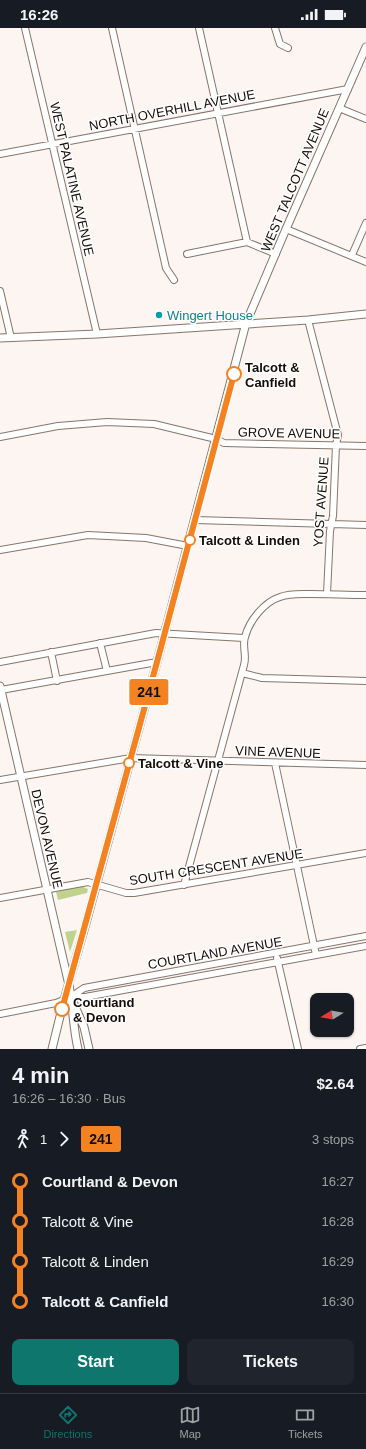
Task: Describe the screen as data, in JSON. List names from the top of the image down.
{
  "streets": {
    "street": [
      "NORTH OVERHILL AVENUE",
      "WEST PALATINE AVENUE",
      "WEST TALCOTT AVENUE",
      "GROVE AVENUE",
      "YOST AVENUE",
      "VINE AVENUE",
      "DEVON AVENUE",
      "SOUTH CRESCENT AVENUE",
      "COURTLAND AVENUE"
    ]
  },
  "crossings": [
    ["NORTH OVERHILL AVENUE", "WEST PALATINE AVENUE"],
    ["NORTH OVERHILL AVENUE", "WEST TALCOTT AVENUE"],
    ["WEST TALCOTT AVENUE", "GROVE AVENUE"],
    ["WEST TALCOTT AVENUE", "VINE AVENUE"],
    ["WEST TALCOTT AVENUE", "DEVON AVENUE"],
    ["WEST TALCOTT AVENUE", "SOUTH CRESCENT AVENUE"],
    ["WEST TALCOTT AVENUE", "COURTLAND AVENUE"],
    ["GROVE AVENUE", "YOST AVENUE"],
    ["VINE AVENUE", "DEVON AVENUE"],
    ["DEVON AVENUE", "SOUTH CRESCENT AVENUE"],
    ["DEVON AVENUE", "COURTLAND AVENUE"]
  ],
  "places": [
    "Wingert House",
    "Talcott & Canfield",
    "Talcott & Linden",
    "Talcott & Vine",
    "Courtland & Devon"
  ],
  "lines": ["bus line 241"],
  "north": "left",
  "page": {
    "status": "16:26",
    "on_map": "241",
    "heading": ["4 min", "16:26 – 16:30 · Bus", "$2.64"],
    "legs": ["1", "241", "3 stops"],
    "list": [
      {
        "name": "Courtland & Devon",
        "value": "16:27"
      },
      {
        "name": "Talcott & Vine",
        "value": "16:28"
      },
      {
        "name": "Talcott & Linden",
        "value": "16:29"
      },
      {
        "name": "Talcott & Canfield",
        "value": "16:30"
      }
    ],
    "buttons": ["Start", "Tickets"],
    "tabs": ["Directions", "Map", "Tickets"]
  }
}
